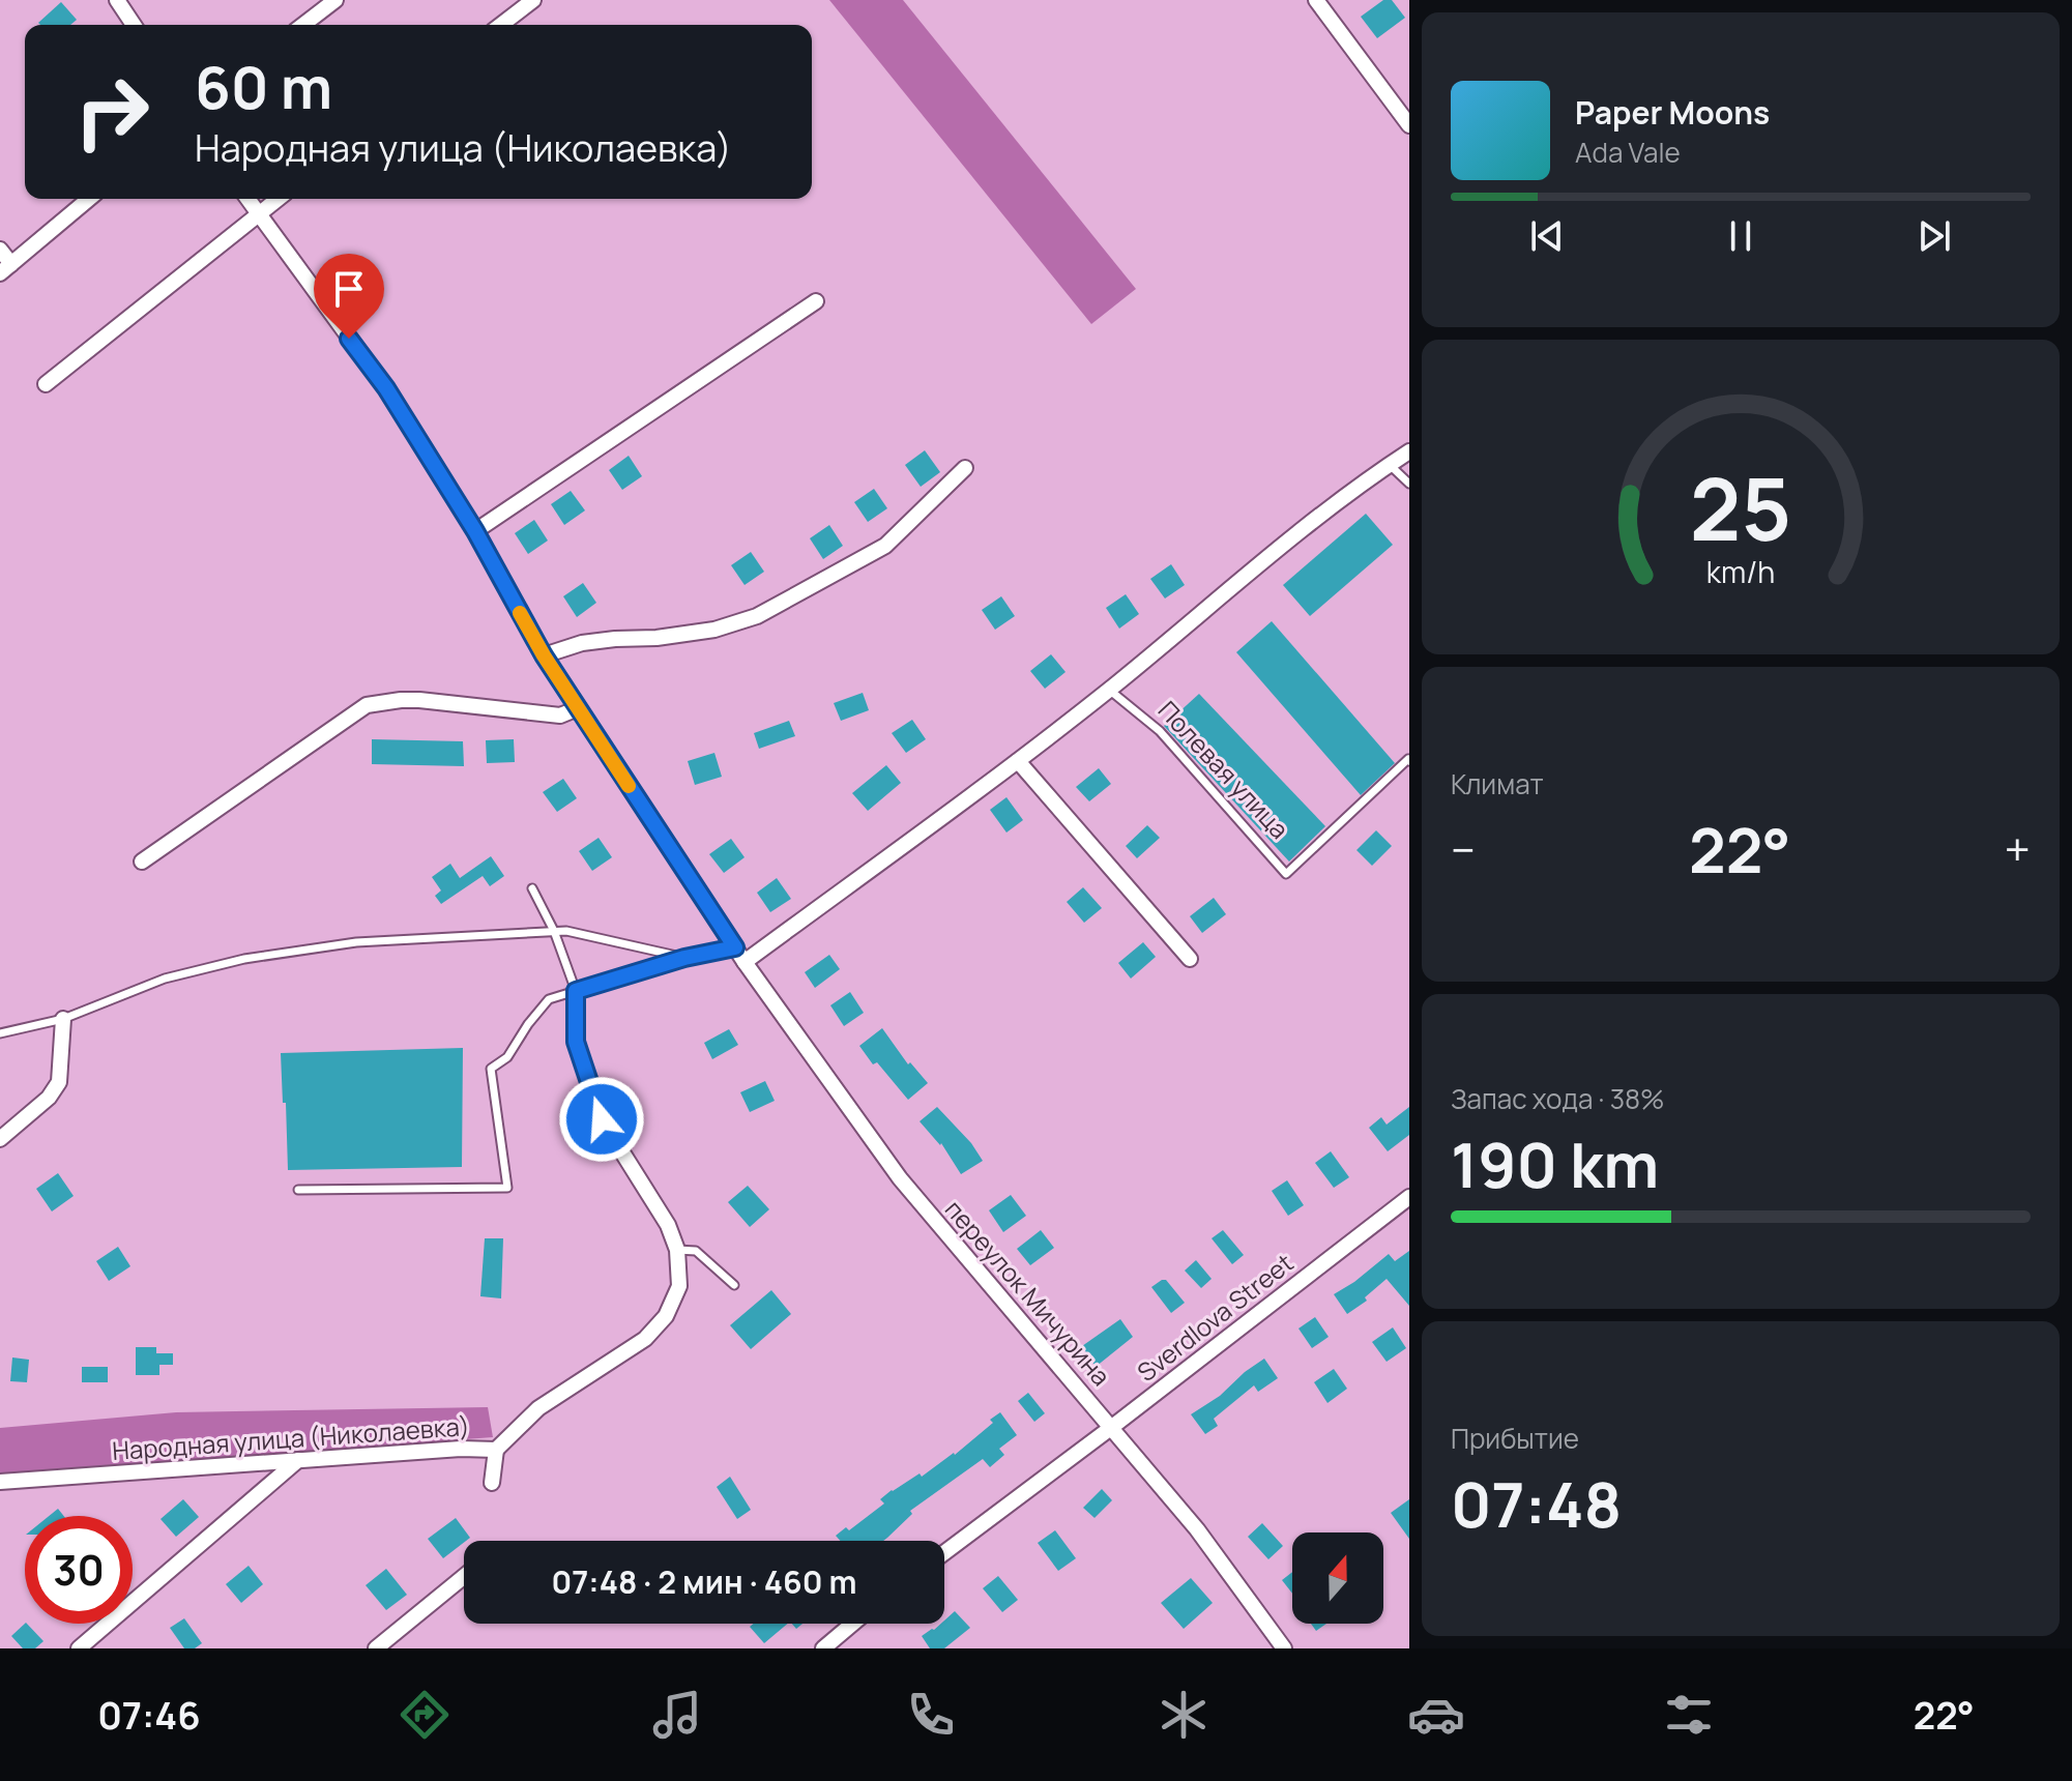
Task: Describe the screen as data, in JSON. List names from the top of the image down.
{
  "streets": {
    "street": ["переулок Мичурина", "Sverdlova Street", "Народная улица (Николаевка)"],
    "lane": ["Полевая улица"]
  },
  "crossings": [
    ["переулок Мичурина", "Sverdlova Street"]
  ],
  "north": "top",
  "page": {
    "turn": ["60 m", "Народная улица (Николаевка)"],
    "song": ["Paper Moons", "Ada Vale"],
    "tile": [
      "Климат",
      ["Запас хода · 38%", "190 km"],
      ["Прибытие", "07:48"]
    ],
    "heat": ["−", "22°", "+"],
    "limit": "30",
    "trip": "07:48 · 2 мин · 460 m",
    "tabs": ["07:46", "22°"],
    "gauge": ["25", "km/h"]
  }
}
